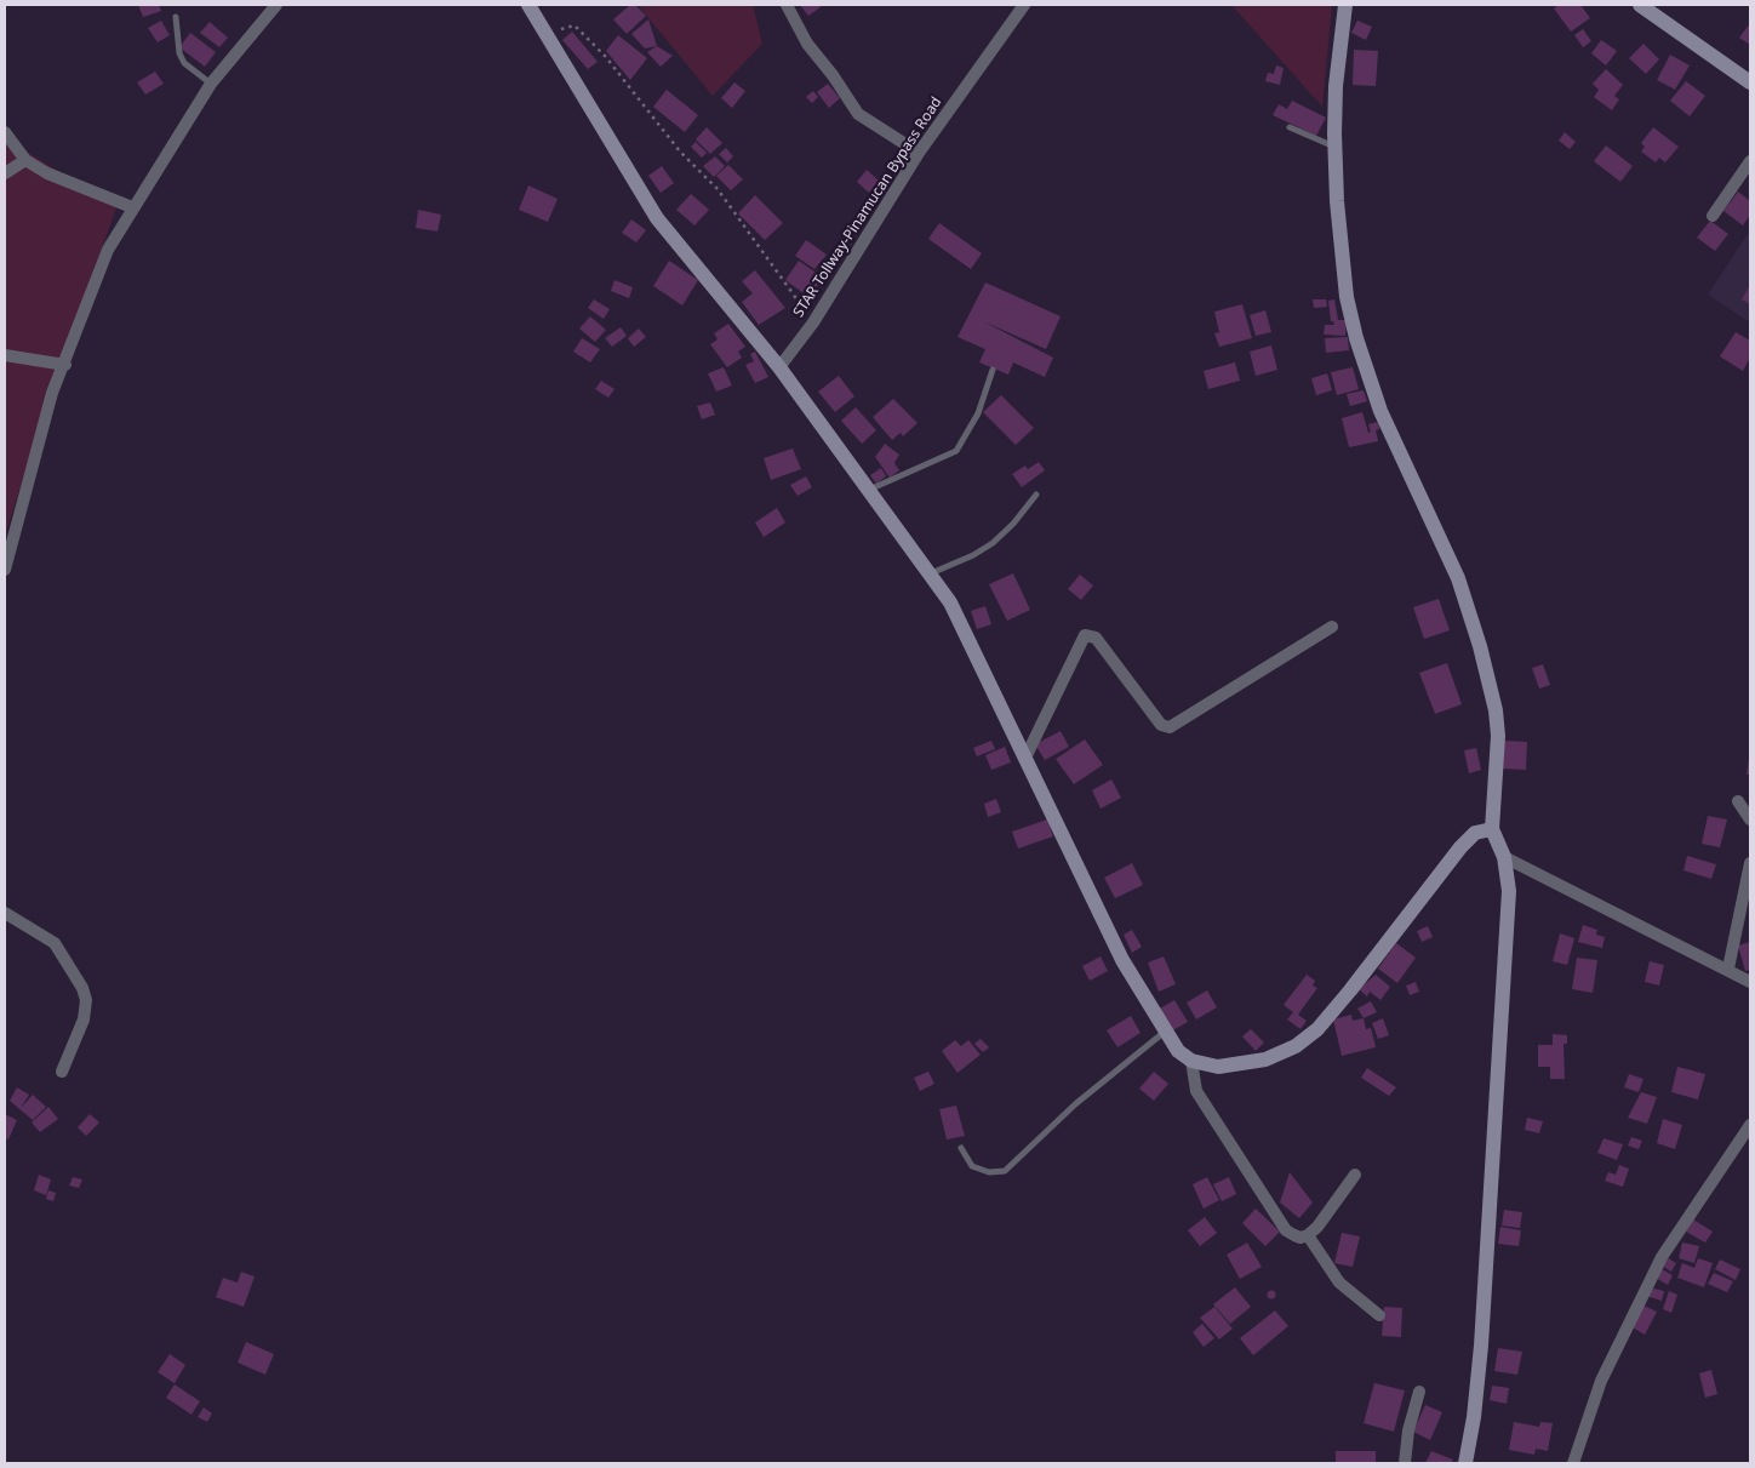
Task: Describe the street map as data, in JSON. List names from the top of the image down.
{
  "streets": {
    "street": ["STAR Tollway-Pinamucan Bypass Road"]
  }
}
